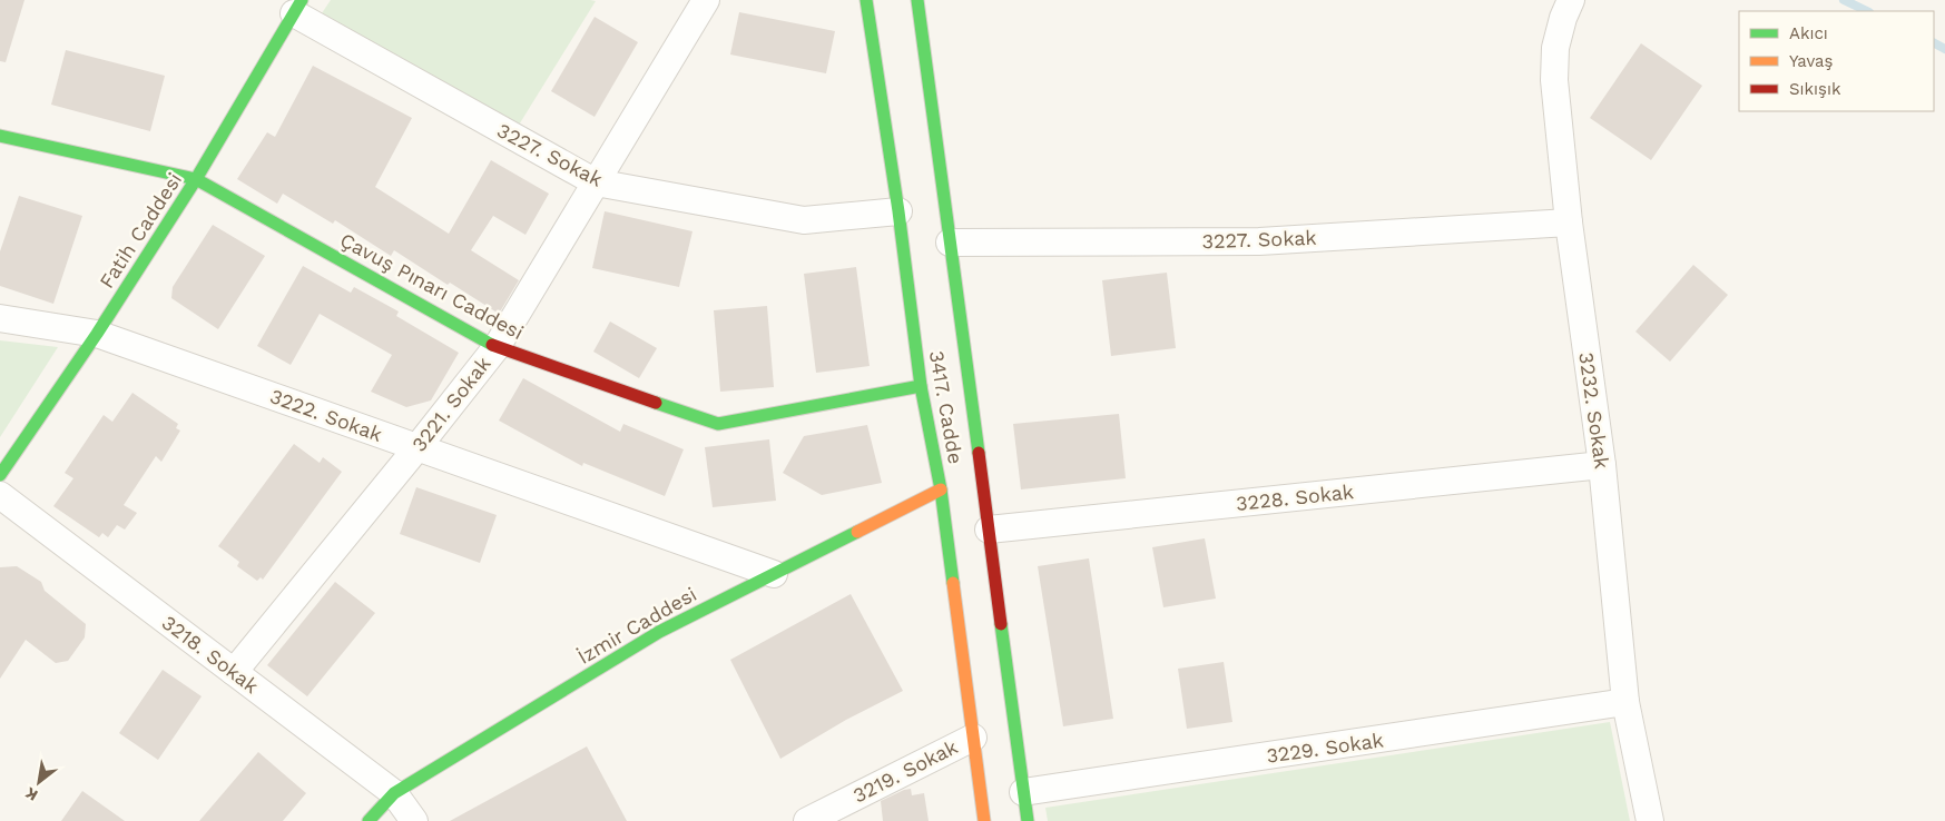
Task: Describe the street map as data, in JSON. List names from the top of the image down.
{
  "streets": {
    "street": [
      "3227. Sokak",
      "Fatih Caddesi",
      "Çavuş Pınarı Caddesi",
      "3221. Sokak",
      "3417. Cadde",
      "3232. Sokak",
      "3222. Sokak",
      "3228. Sokak",
      "İzmir Caddesi",
      "3218. Sokak",
      "3229. Sokak",
      "3219. Sokak"
    ]
  },
  "crossings": [
    ["3227. Sokak", "Fatih Caddesi"],
    ["3227. Sokak", "3221. Sokak"],
    ["3227. Sokak", "3417. Cadde"],
    ["3227. Sokak", "3232. Sokak"],
    ["Fatih Caddesi", "Çavuş Pınarı Caddesi"],
    ["Fatih Caddesi", "3222. Sokak"],
    ["Çavuş Pınarı Caddesi", "3221. Sokak"],
    ["Çavuş Pınarı Caddesi", "3417. Cadde"],
    ["3221. Sokak", "3222. Sokak"],
    ["3221. Sokak", "3218. Sokak"],
    ["3417. Cadde", "3228. Sokak"],
    ["3417. Cadde", "İzmir Caddesi"],
    ["3417. Cadde", "3229. Sokak"],
    ["3417. Cadde", "3219. Sokak"],
    ["3232. Sokak", "3228. Sokak"],
    ["3232. Sokak", "3229. Sokak"],
    ["3222. Sokak", "İzmir Caddesi"],
    ["İzmir Caddesi", "3218. Sokak"]
  ],
  "legend": ["Akıcı", "Yavaş", "Sıkışık"],
  "north": "bottom left"
}
